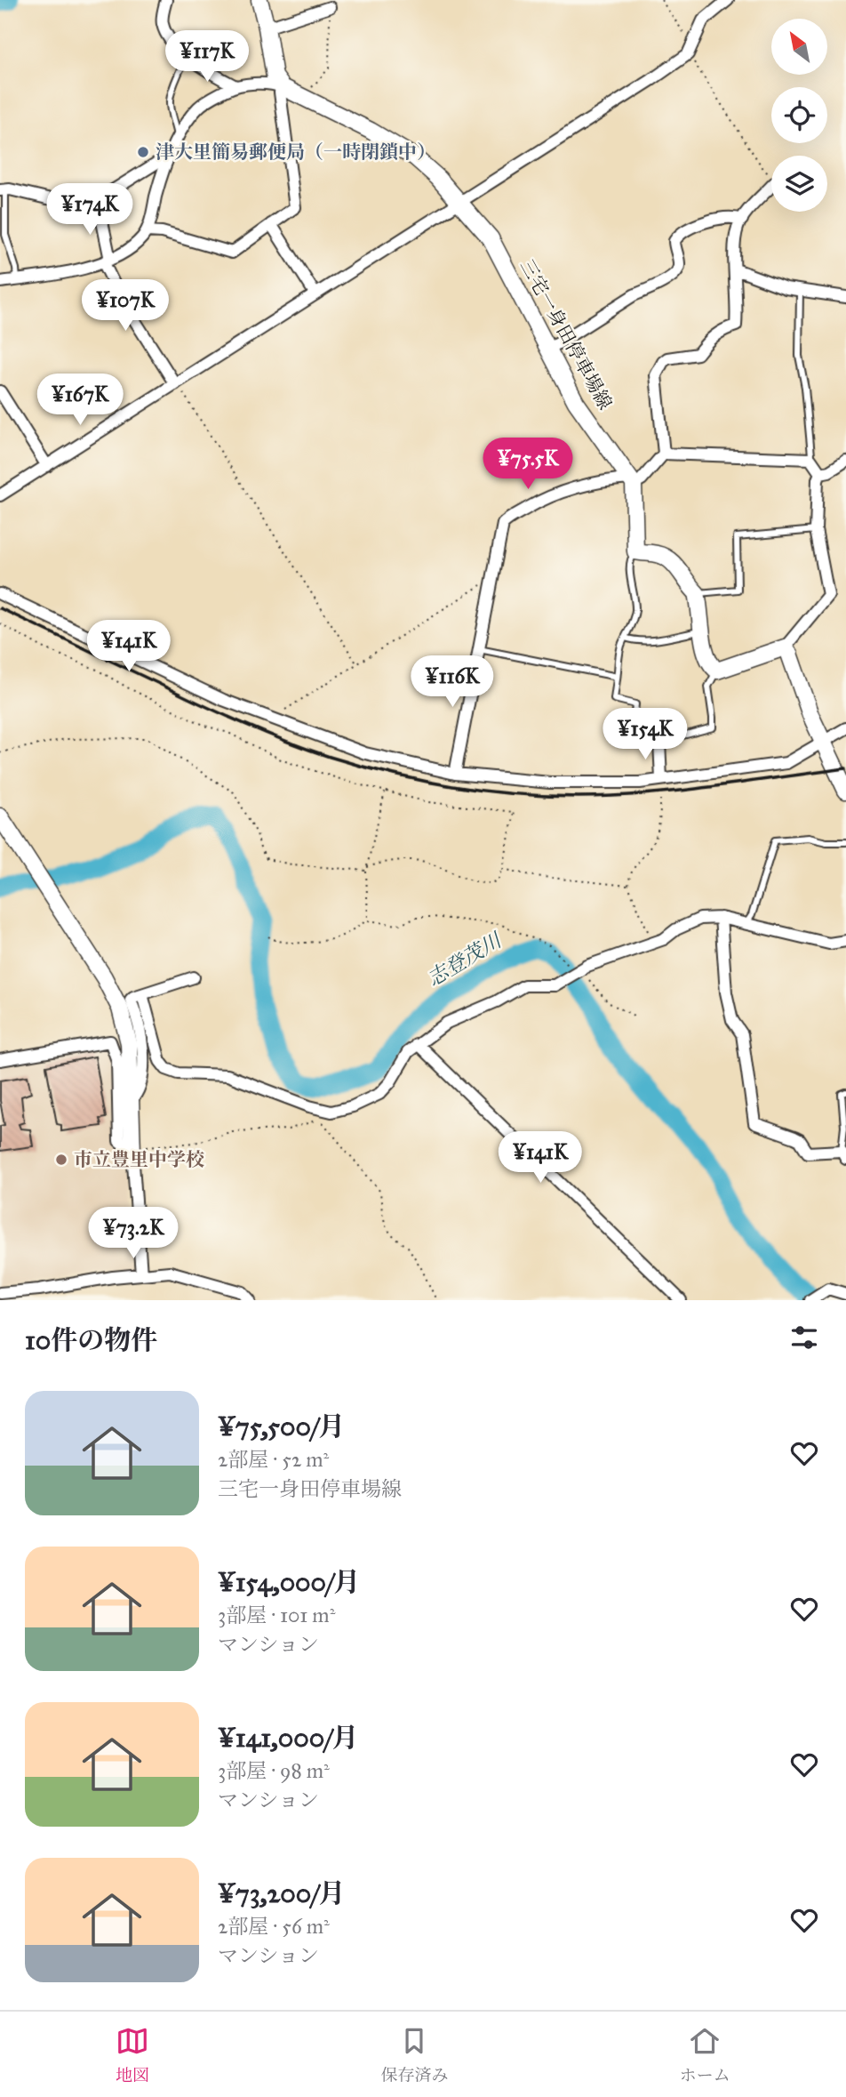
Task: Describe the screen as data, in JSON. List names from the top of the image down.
{
  "streets": {
    "main road": ["三宅一身田停車場線"]
  },
  "water": ["志登茂川"],
  "places": ["津大里簡易郵便局（一時閉鎖中）", "市立豊里中学校"],
  "north": "top left",
  "page": {
    "price": [
      "¥117K",
      "¥174K",
      "¥107K",
      "¥167K",
      "¥75.5K",
      "¥141K",
      "¥116K",
      "¥154K",
      "¥141K",
      "¥73.2K"
    ],
    "heading": "10件の物件",
    "list": [
      {
        "name": "¥75,500/月",
        "note": "2部屋 · 52 m² · 三宅一身田停車場線"
      },
      {
        "name": "¥154,000/月",
        "note": "3部屋 · 101 m² · マンション"
      },
      {
        "name": "¥141,000/月",
        "note": "3部屋 · 98 m² · マンション"
      },
      {
        "name": "¥73,200/月",
        "note": "2部屋 · 56 m² · マンション"
      }
    ],
    "tabs": ["地図", "保存済み", "ホーム"]
  }
}
